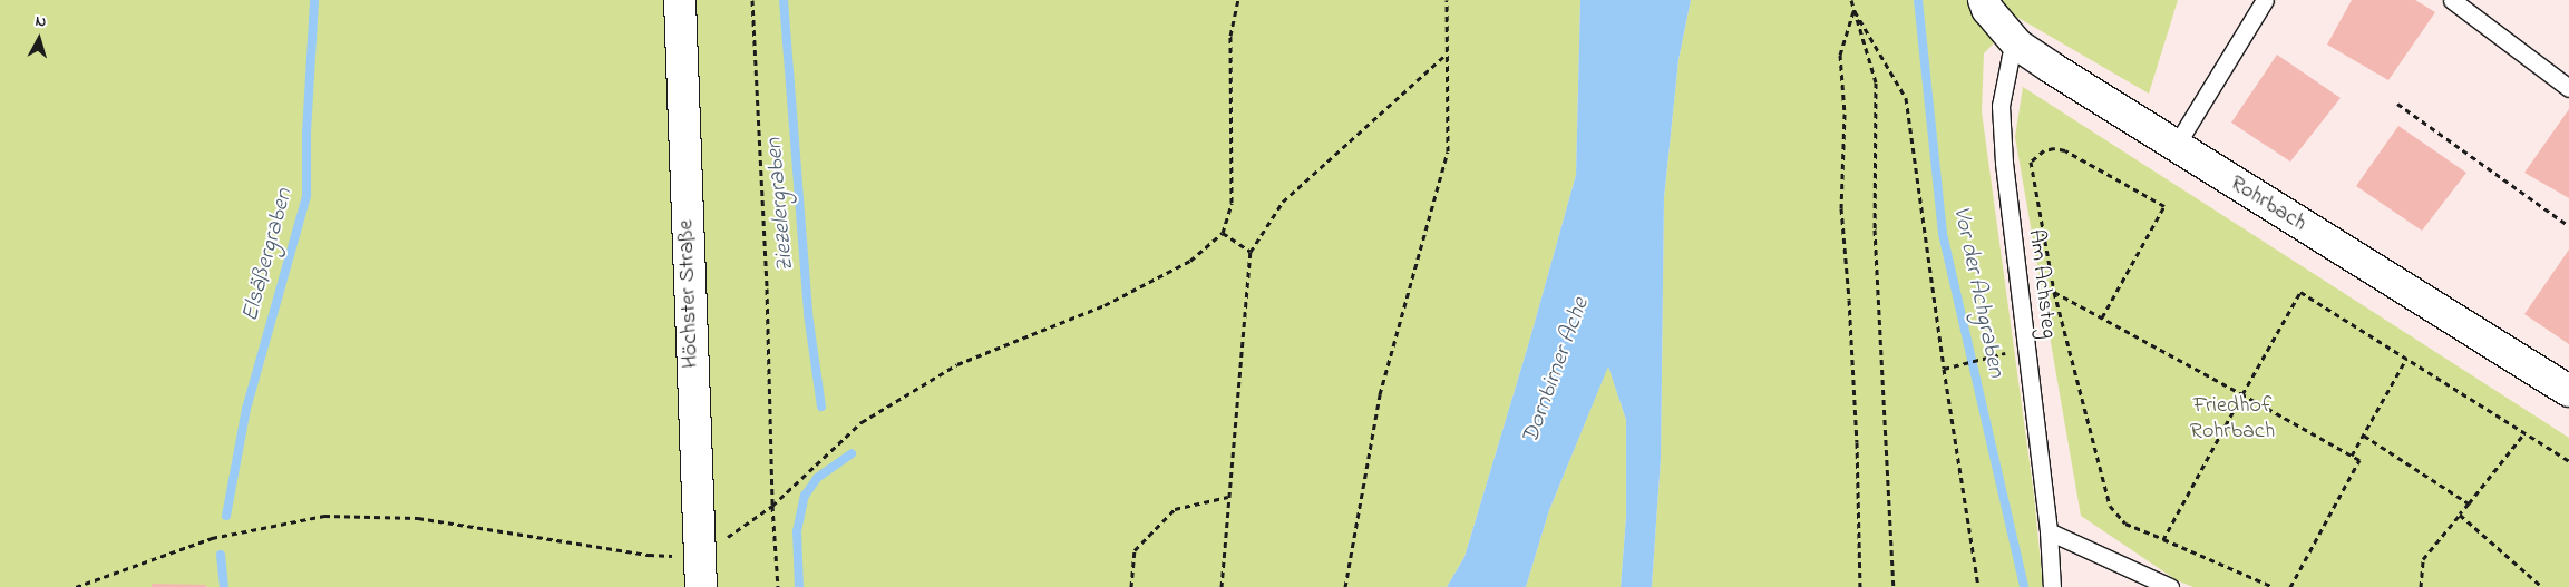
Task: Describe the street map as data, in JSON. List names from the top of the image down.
{
  "streets": {
    "street": ["Rohrbach", "Höchster Straße"],
    "lane": ["Am Achsteg"]
  },
  "crossings": [
    ["Rohrbach", "Am Achsteg"]
  ],
  "water": [
    "Ziezelergraben",
    "Elsäßergraben",
    "Vor der Achgraben",
    "Dornbirner Ache"
  ],
  "parks": ["Friedhof Rohrbach"],
  "north": "top"
}
